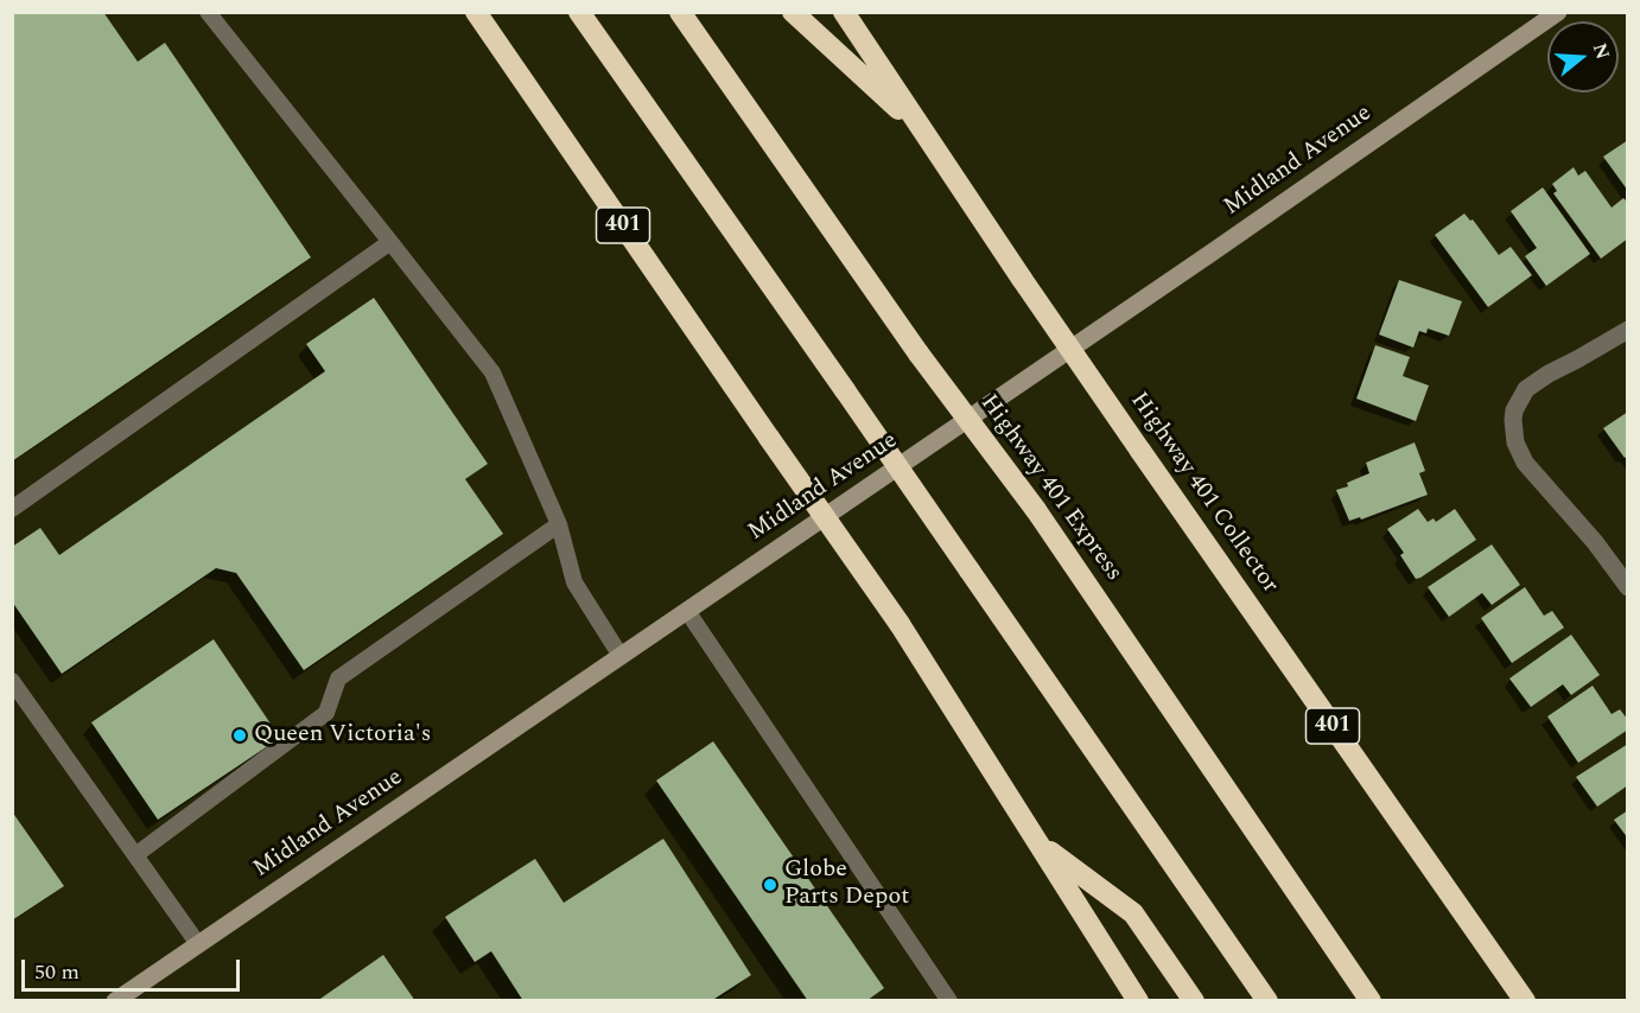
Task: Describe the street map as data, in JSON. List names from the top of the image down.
{
  "streets": {
    "highway": ["401", "Highway 401 Express", "Highway 401 Collector"],
    "main road": ["Midland Avenue"]
  },
  "places": ["Queen Victoria's", "Globe Parts Depot"],
  "scale_bar": "50 m",
  "north": "right"
}
